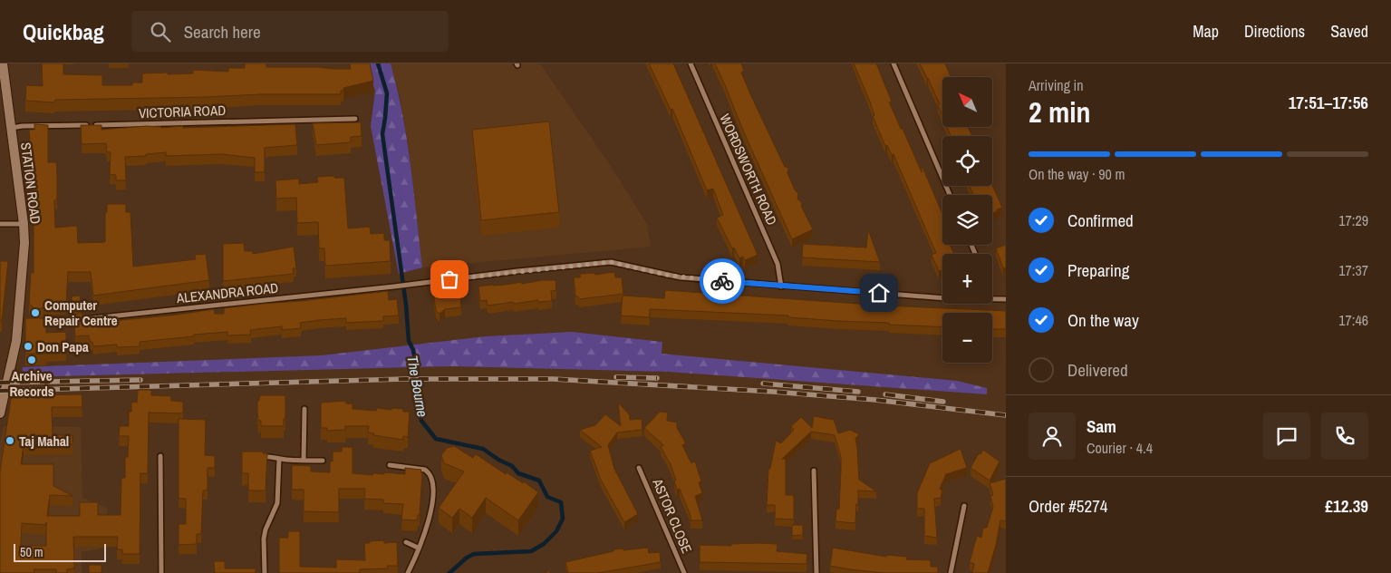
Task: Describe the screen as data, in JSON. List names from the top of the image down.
{
  "streets": {
    "main road": ["STATION ROAD"],
    "street": [
      "VICTORIA ROAD",
      "WORDSWORTH ROAD",
      "ALEXANDRA ROAD",
      "ASTOR CLOSE"
    ]
  },
  "crossings": [
    ["VICTORIA ROAD", "STATION ROAD"],
    ["WORDSWORTH ROAD", "ALEXANDRA ROAD"]
  ],
  "water": ["The Bourne"],
  "places": [
    "Computer Repair Centre",
    "Don Papa",
    "Archive Records",
    "Taj Mahal"
  ],
  "scale_bar": "50 m",
  "north": "top left",
  "page": {
    "header": "Quickbag",
    "search": "Search here",
    "nav": ["Map", "Directions", "Saved"],
    "heading": ["2 min", "Arriving in", "17:51–17:56"],
    "panel": [
      "Sam",
      "Courier · 4.4",
      "Order #5274",
      "£12.39"
    ],
    "map_buttons": ["+", "−"],
    "bar": "On the way · 90 m",
    "list": [
      ["Confirmed", "17:29"],
      ["Preparing", "17:37"],
      ["On the way", "17:46"],
      "Delivered"
    ],
    "scale": "50 m"
  }
}
